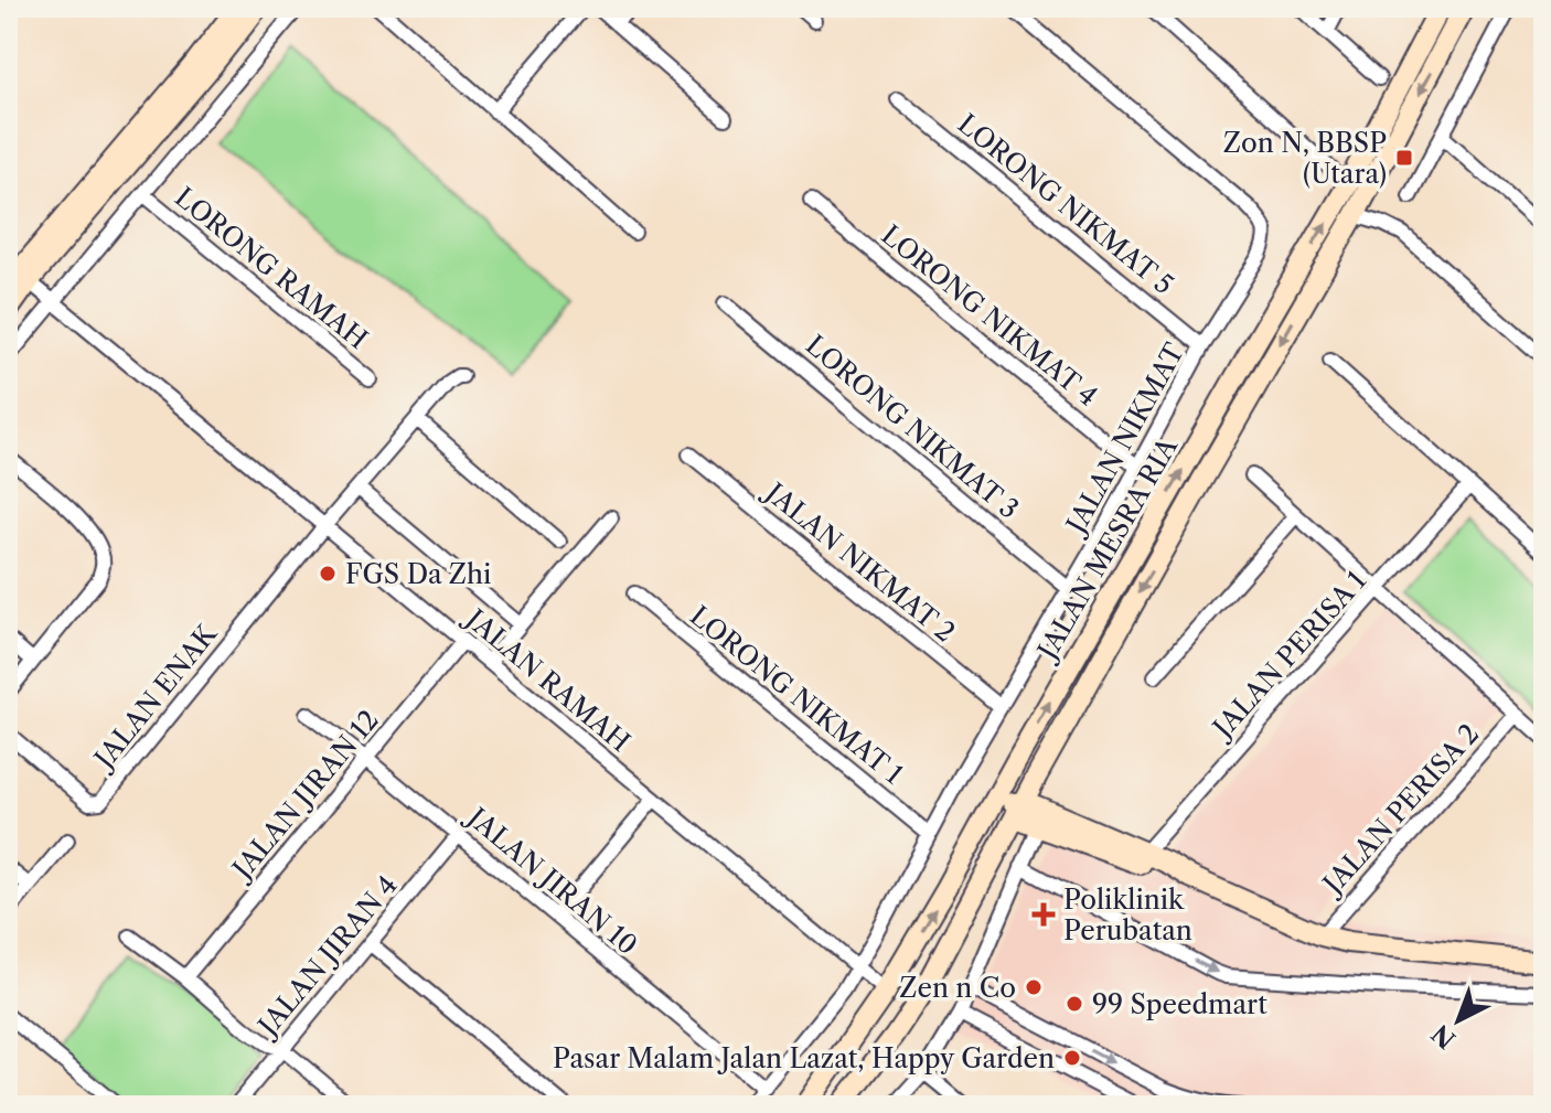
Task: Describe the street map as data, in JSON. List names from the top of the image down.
{
  "streets": {
    "main road": ["JALAN MESRA RIA"],
    "street": [
      "LORONG NIKMAT 5",
      "LORONG RAMAH",
      "LORONG NIKMAT 4",
      "LORONG NIKMAT 3",
      "JALAN NIKMAT",
      "JALAN NIKMAT 2",
      "JALAN PERISA 1",
      "JALAN RAMAH",
      "LORONG NIKMAT 1",
      "JALAN ENAK",
      "JALAN JIRAN 12",
      "JALAN PERISA 2",
      "JALAN JIRAN 10",
      "JALAN JIRAN 4"
    ]
  },
  "crossings": [
    ["LORONG NIKMAT 5", "JALAN NIKMAT"],
    ["LORONG NIKMAT 4", "JALAN NIKMAT"],
    ["LORONG NIKMAT 3", "JALAN NIKMAT"],
    ["JALAN NIKMAT", "JALAN NIKMAT 2"],
    ["JALAN NIKMAT", "JALAN RAMAH"],
    ["JALAN NIKMAT", "LORONG NIKMAT 1"],
    ["JALAN NIKMAT", "JALAN JIRAN 10"],
    ["JALAN MESRA RIA", "JALAN RAMAH"],
    ["JALAN RAMAH", "JALAN ENAK"],
    ["JALAN RAMAH", "JALAN JIRAN 12"],
    ["JALAN JIRAN 12", "JALAN JIRAN 10"],
    ["JALAN JIRAN 10", "JALAN JIRAN 4"]
  ],
  "places": {
    "transit": ["Zon N, BBSP (Utara)"],
    "other": [
      "FGS Da Zhi",
      "Zen n Co",
      "99 Speedmart",
      "Pasar Malam Jalan Lazat, Happy Garden"
    ],
    "health": ["Poliklinik Perubatan"]
  },
  "north": "bottom left"
}
